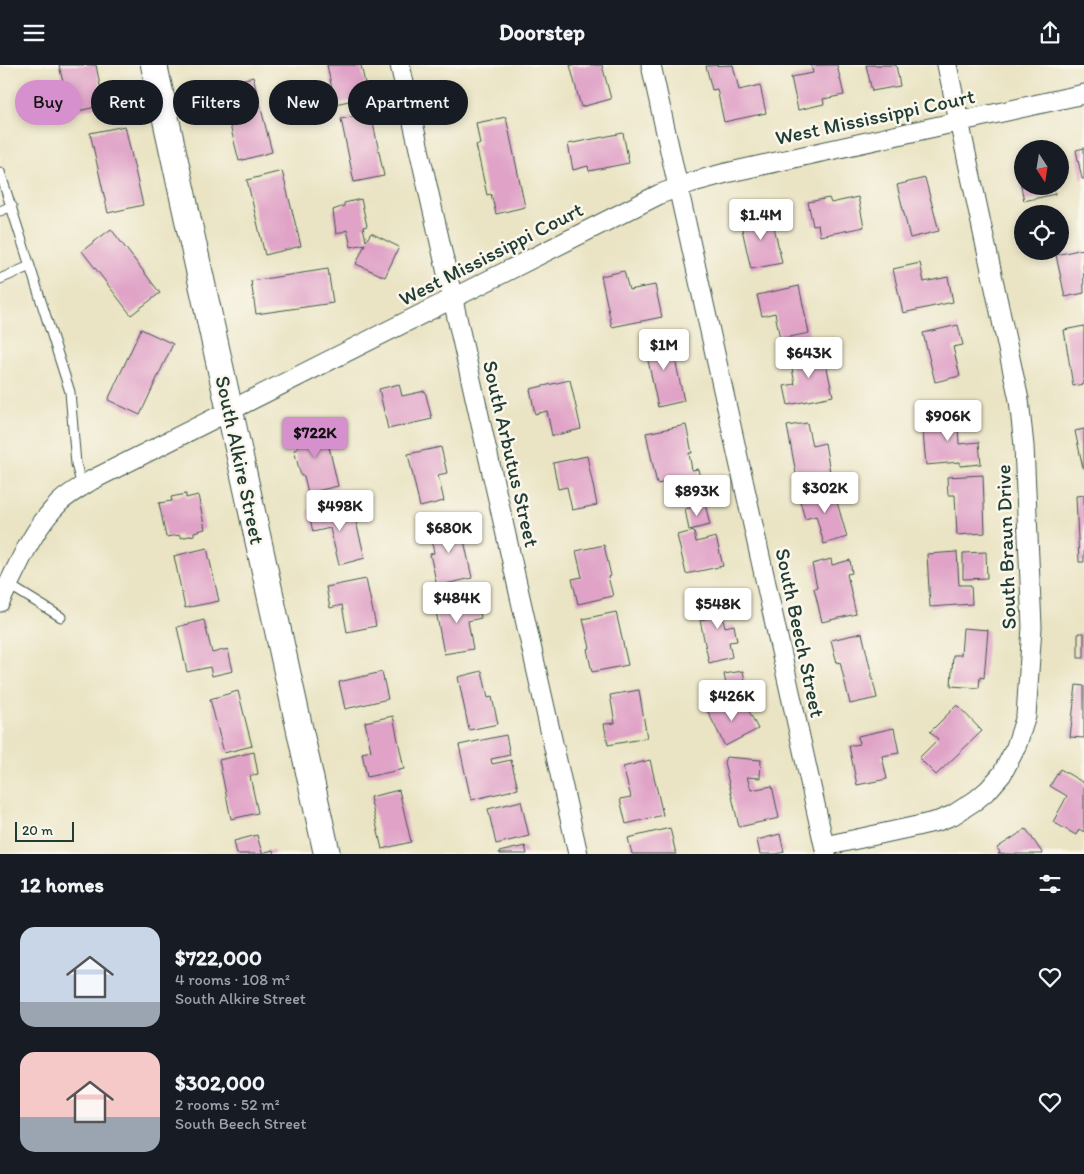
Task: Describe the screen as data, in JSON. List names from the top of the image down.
{
  "streets": {
    "street": [
      "West Mississippi Court",
      "South Arbutus Street",
      "South Alkire Street",
      "South Braun Drive",
      "South Beech Street"
    ]
  },
  "crossings": [
    ["West Mississippi Court", "South Arbutus Street"],
    ["West Mississippi Court", "South Alkire Street"],
    ["West Mississippi Court", "South Braun Drive"],
    ["West Mississippi Court", "South Beech Street"],
    ["South Braun Drive", "South Beech Street"]
  ],
  "scale_bar": "20 m",
  "north": "bottom",
  "page": {
    "header": "Doorstep",
    "chip": [
      "Buy",
      "Rent",
      "Filters",
      "New",
      "Apartment"
    ],
    "price": [
      "$1.4M",
      "$1M",
      "$643K",
      "$906K",
      "$722K",
      "$302K",
      "$893K",
      "$498K",
      "$680K",
      "$484K",
      "$548K",
      "$426K"
    ],
    "scale": "20 m",
    "heading": "12 homes",
    "list": [
      {
        "name": "$722,000",
        "note": "4 rooms · 108 m² · South Alkire Street"
      },
      {
        "name": "$302,000",
        "note": "2 rooms · 52 m² · South Beech Street"
      }
    ]
  }
}
